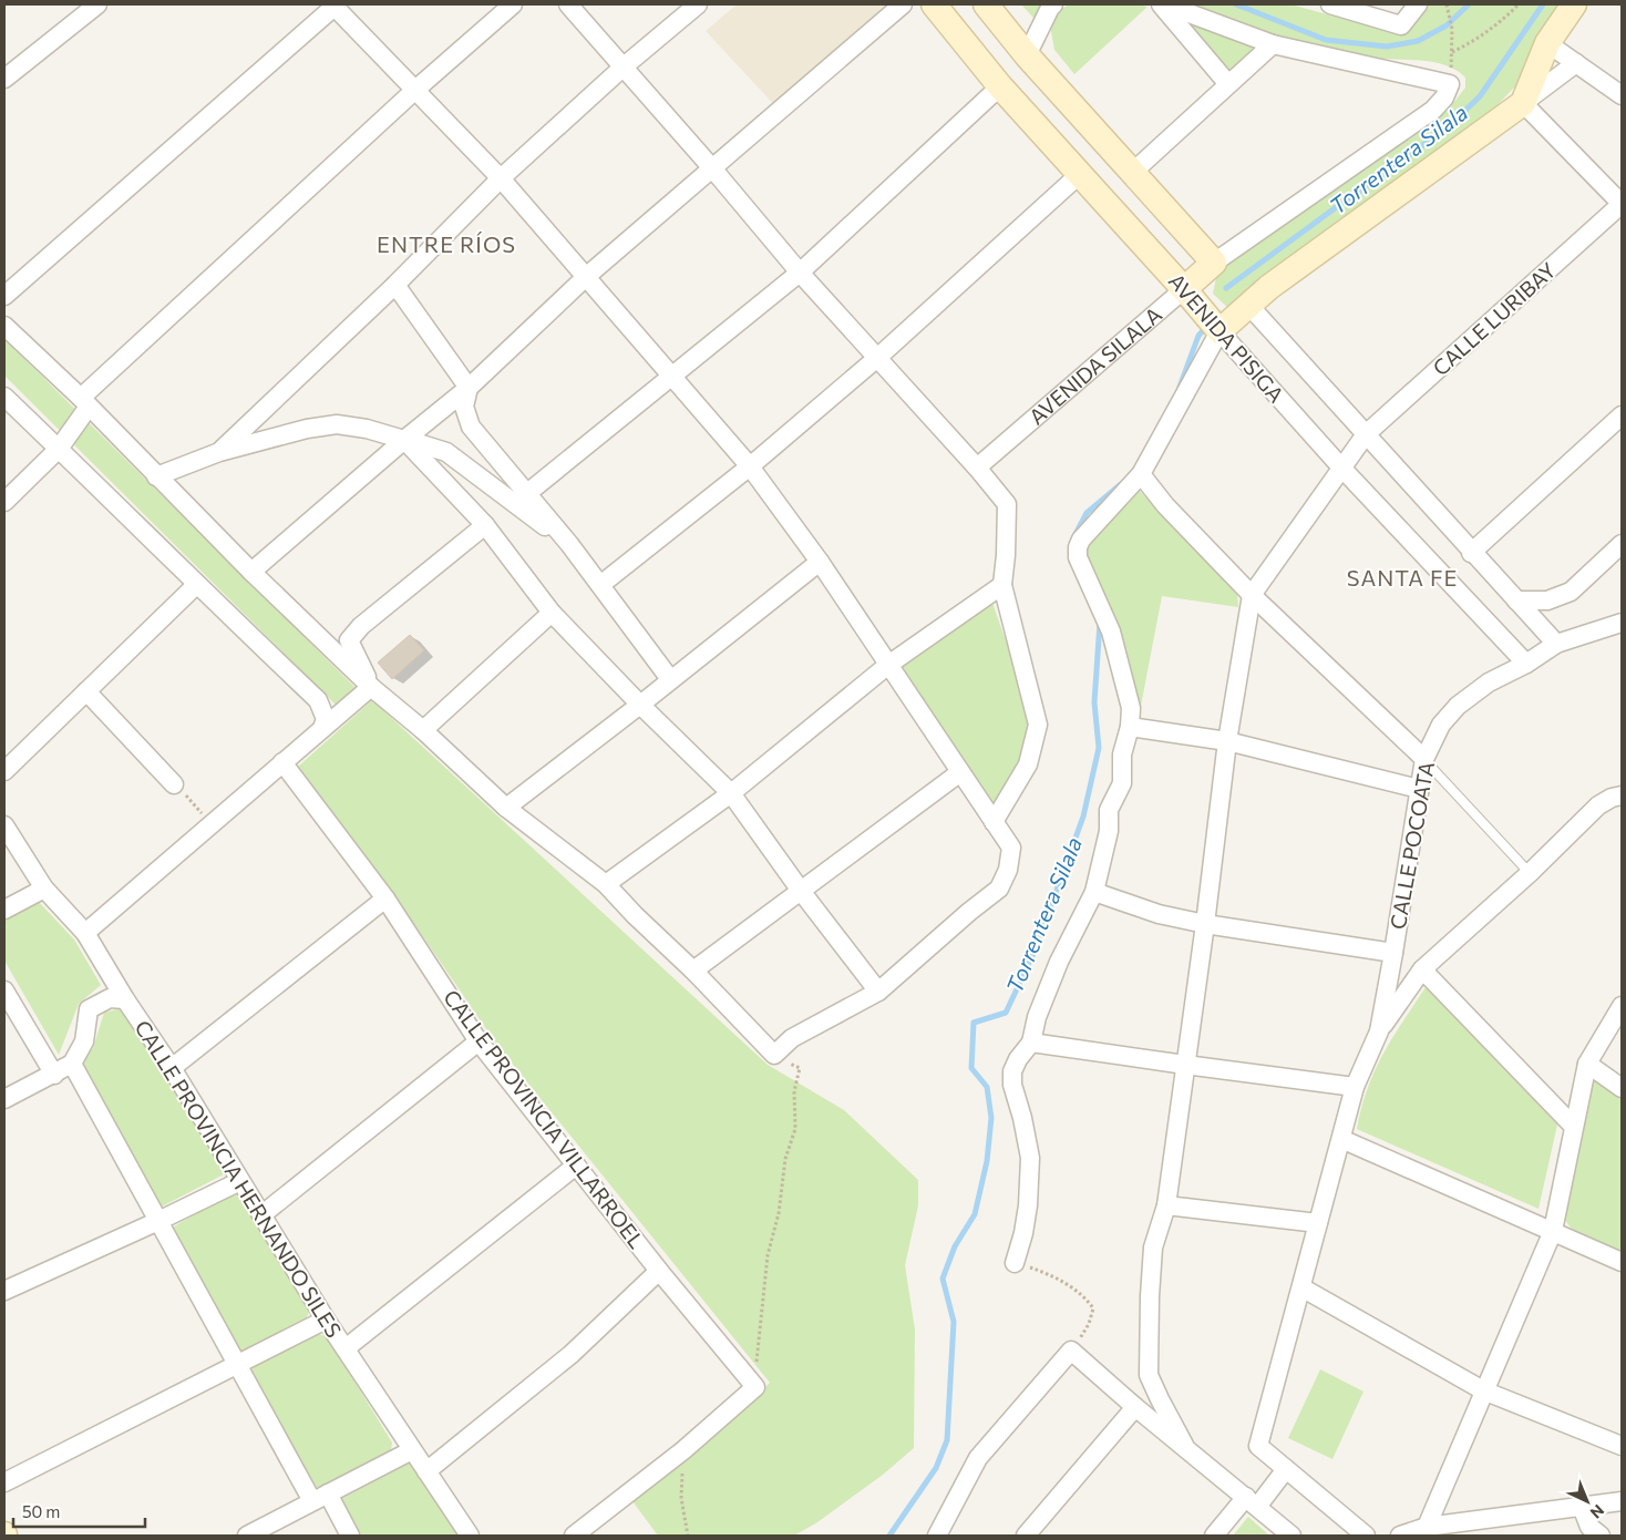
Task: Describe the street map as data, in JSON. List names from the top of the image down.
{
  "streets": {
    "street": [
      "CALLE LURIBAY",
      "AVENIDA PISIGA",
      "AVENIDA SILALA",
      "CALLE POCOATA",
      "CALLE PROVINCIA VILLARROEL",
      "CALLE PROVINCIA HERNANDO SILES"
    ]
  },
  "crossings": [
    ["CALLE LURIBAY", "AVENIDA PISIGA"],
    ["AVENIDA PISIGA", "AVENIDA SILALA"],
    ["AVENIDA PISIGA", "CALLE POCOATA"]
  ],
  "districts": ["ENTRE RÍOS", "SANTA FE"],
  "water": ["Torrentera Silala"],
  "scale_bar": "50 m",
  "north": "bottom right"
}
